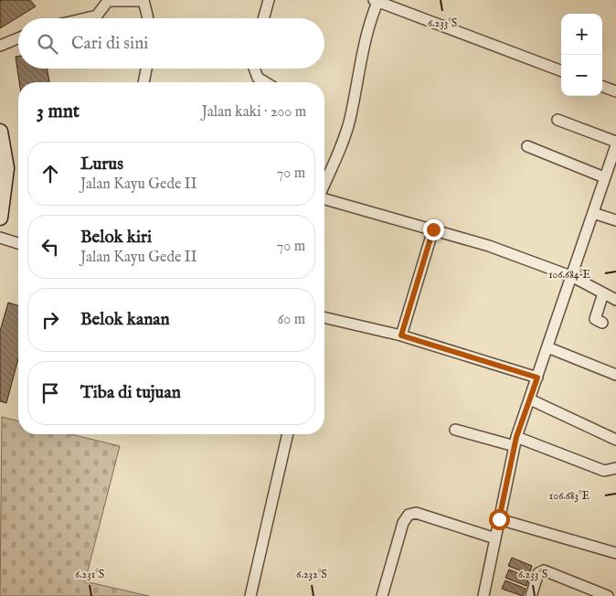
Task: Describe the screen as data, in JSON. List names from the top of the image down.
{
  "page": {
    "map_buttons": ["+", "−"],
    "search": "Cari di sini",
    "heading": ["3 mnt", "Jalan kaki · 200 m"],
    "list": [
      ["Lurus", "Jalan Kayu Gede II", "70 m"],
      ["Belok kiri", "Jalan Kayu Gede II", "70 m"],
      ["Belok kanan", "60 m"],
      "Tiba di tujuan"
    ]
  },
  "coordinates": [
    "6.233°S",
    "106.684°E",
    "106.683°E",
    "6.231°S",
    "6.232°S"
  ]
}
